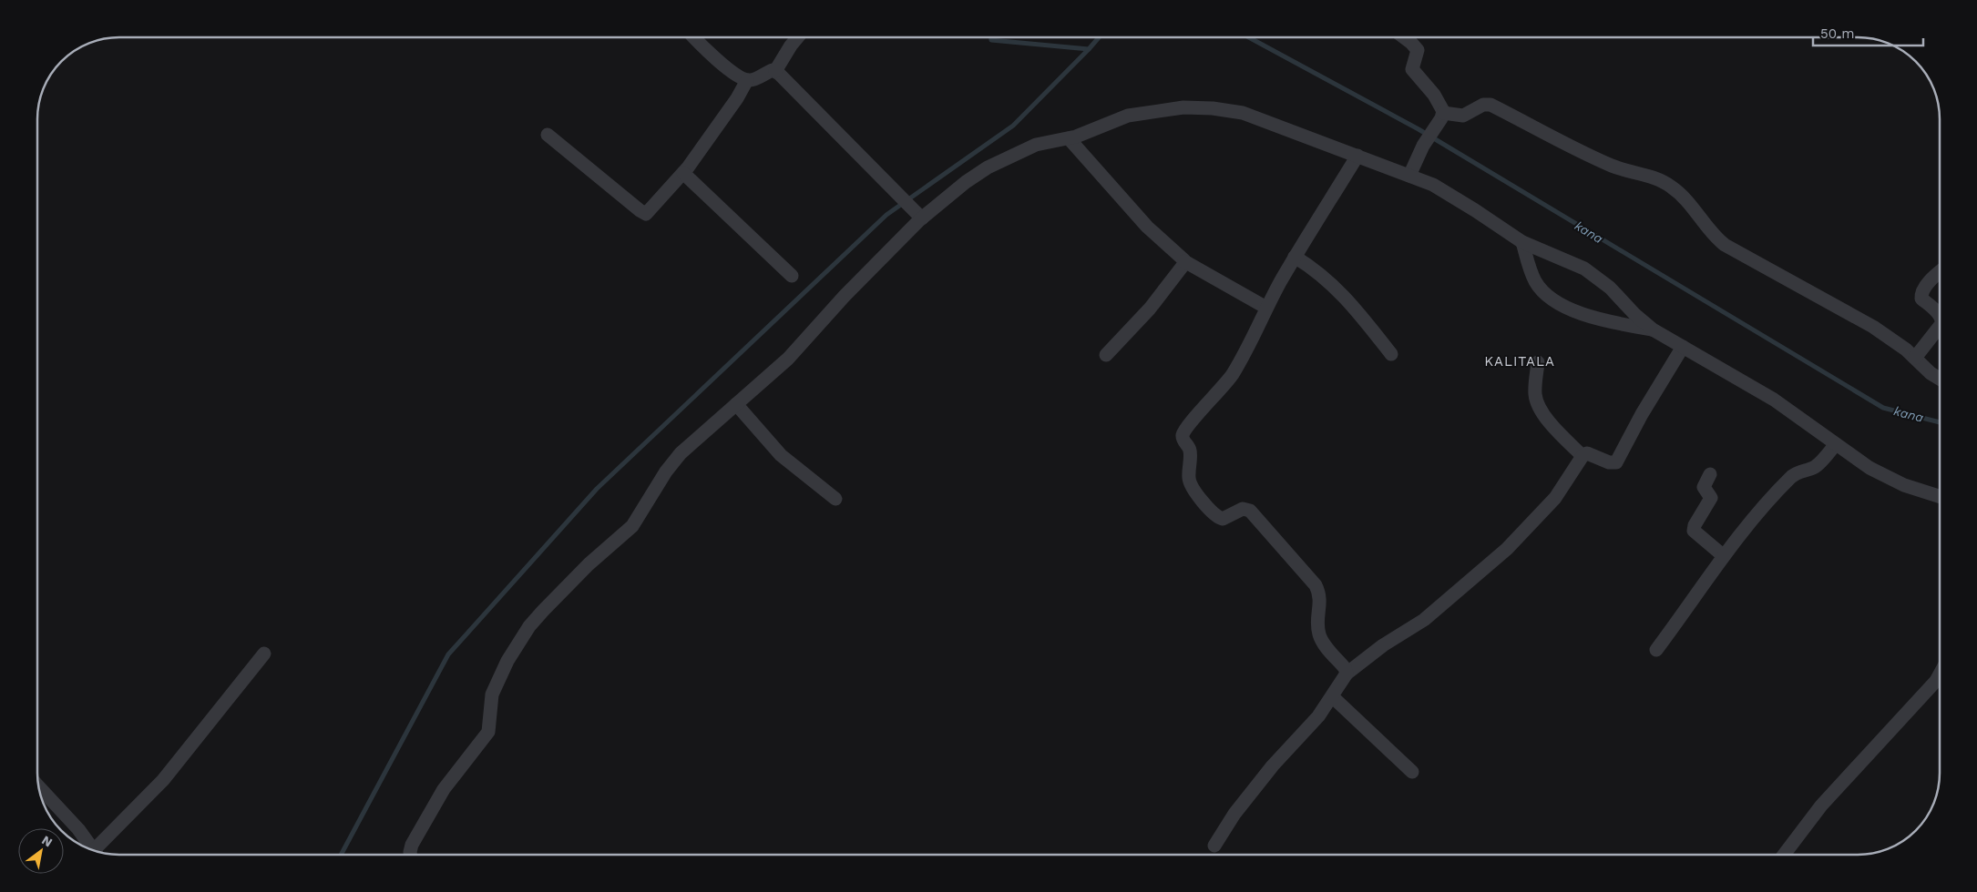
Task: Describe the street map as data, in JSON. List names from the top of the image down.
{
  "districts": ["KALITALA"],
  "water": ["kana"],
  "scale_bar": "50 m",
  "north": "top right"
}
